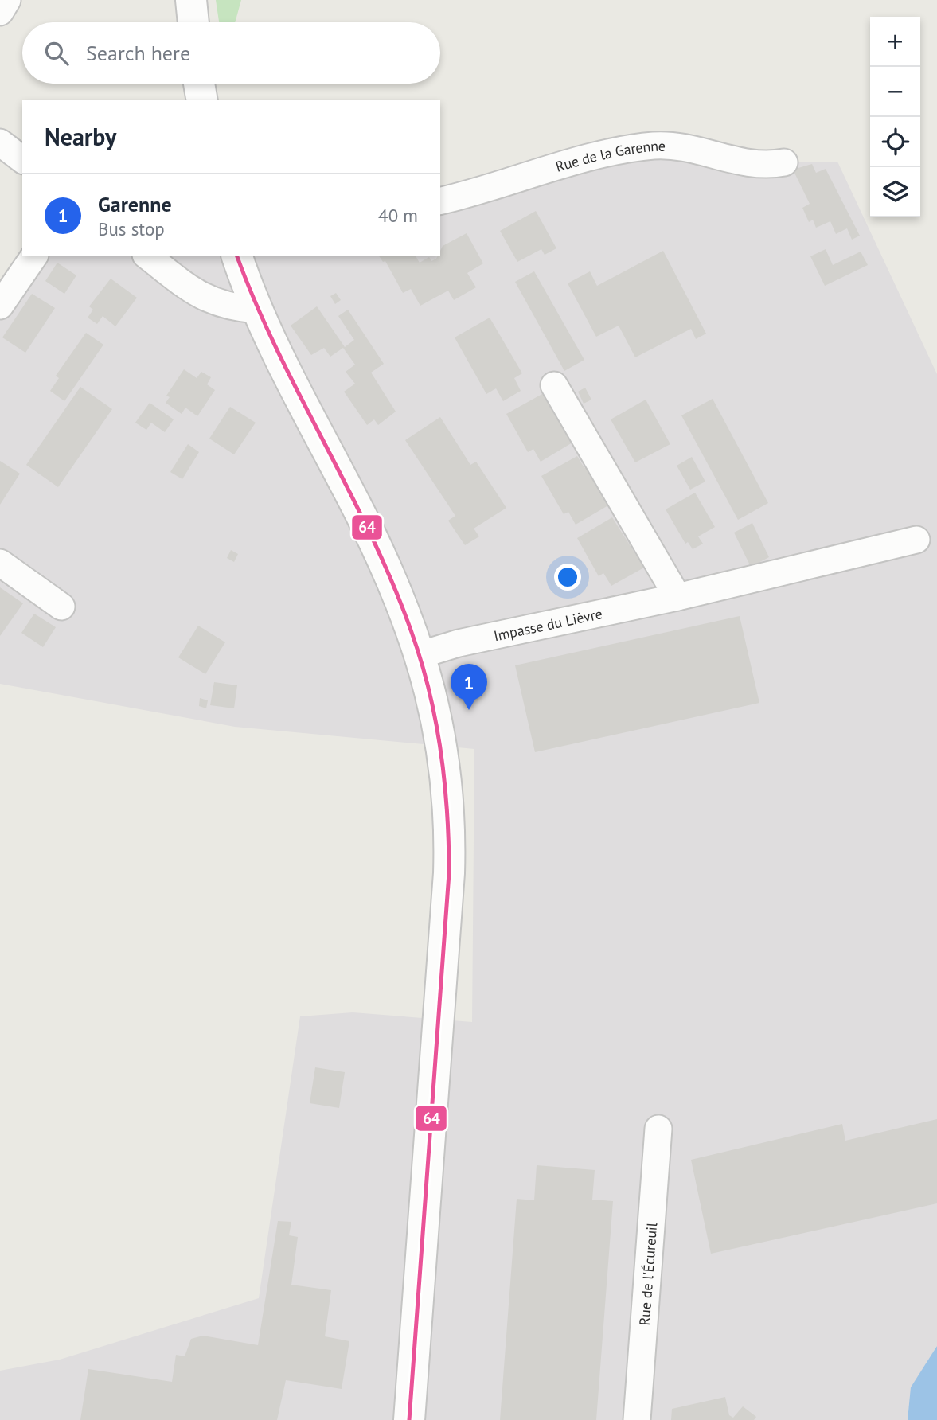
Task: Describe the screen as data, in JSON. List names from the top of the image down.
{
  "streets": {
    "street": ["Rue de la Garenne", "Impasse du Lièvre", "Rue de l'Écureuil"]
  },
  "lines": ["transit line 64"],
  "page": {
    "map_buttons": ["+", "−"],
    "search": "Search here",
    "heading": "Nearby",
    "list": [
      {
        "mark": "1",
        "name": "Garenne",
        "note": "Bus stop",
        "value": "40 m"
      }
    ],
    "pins": "1"
  }
}
